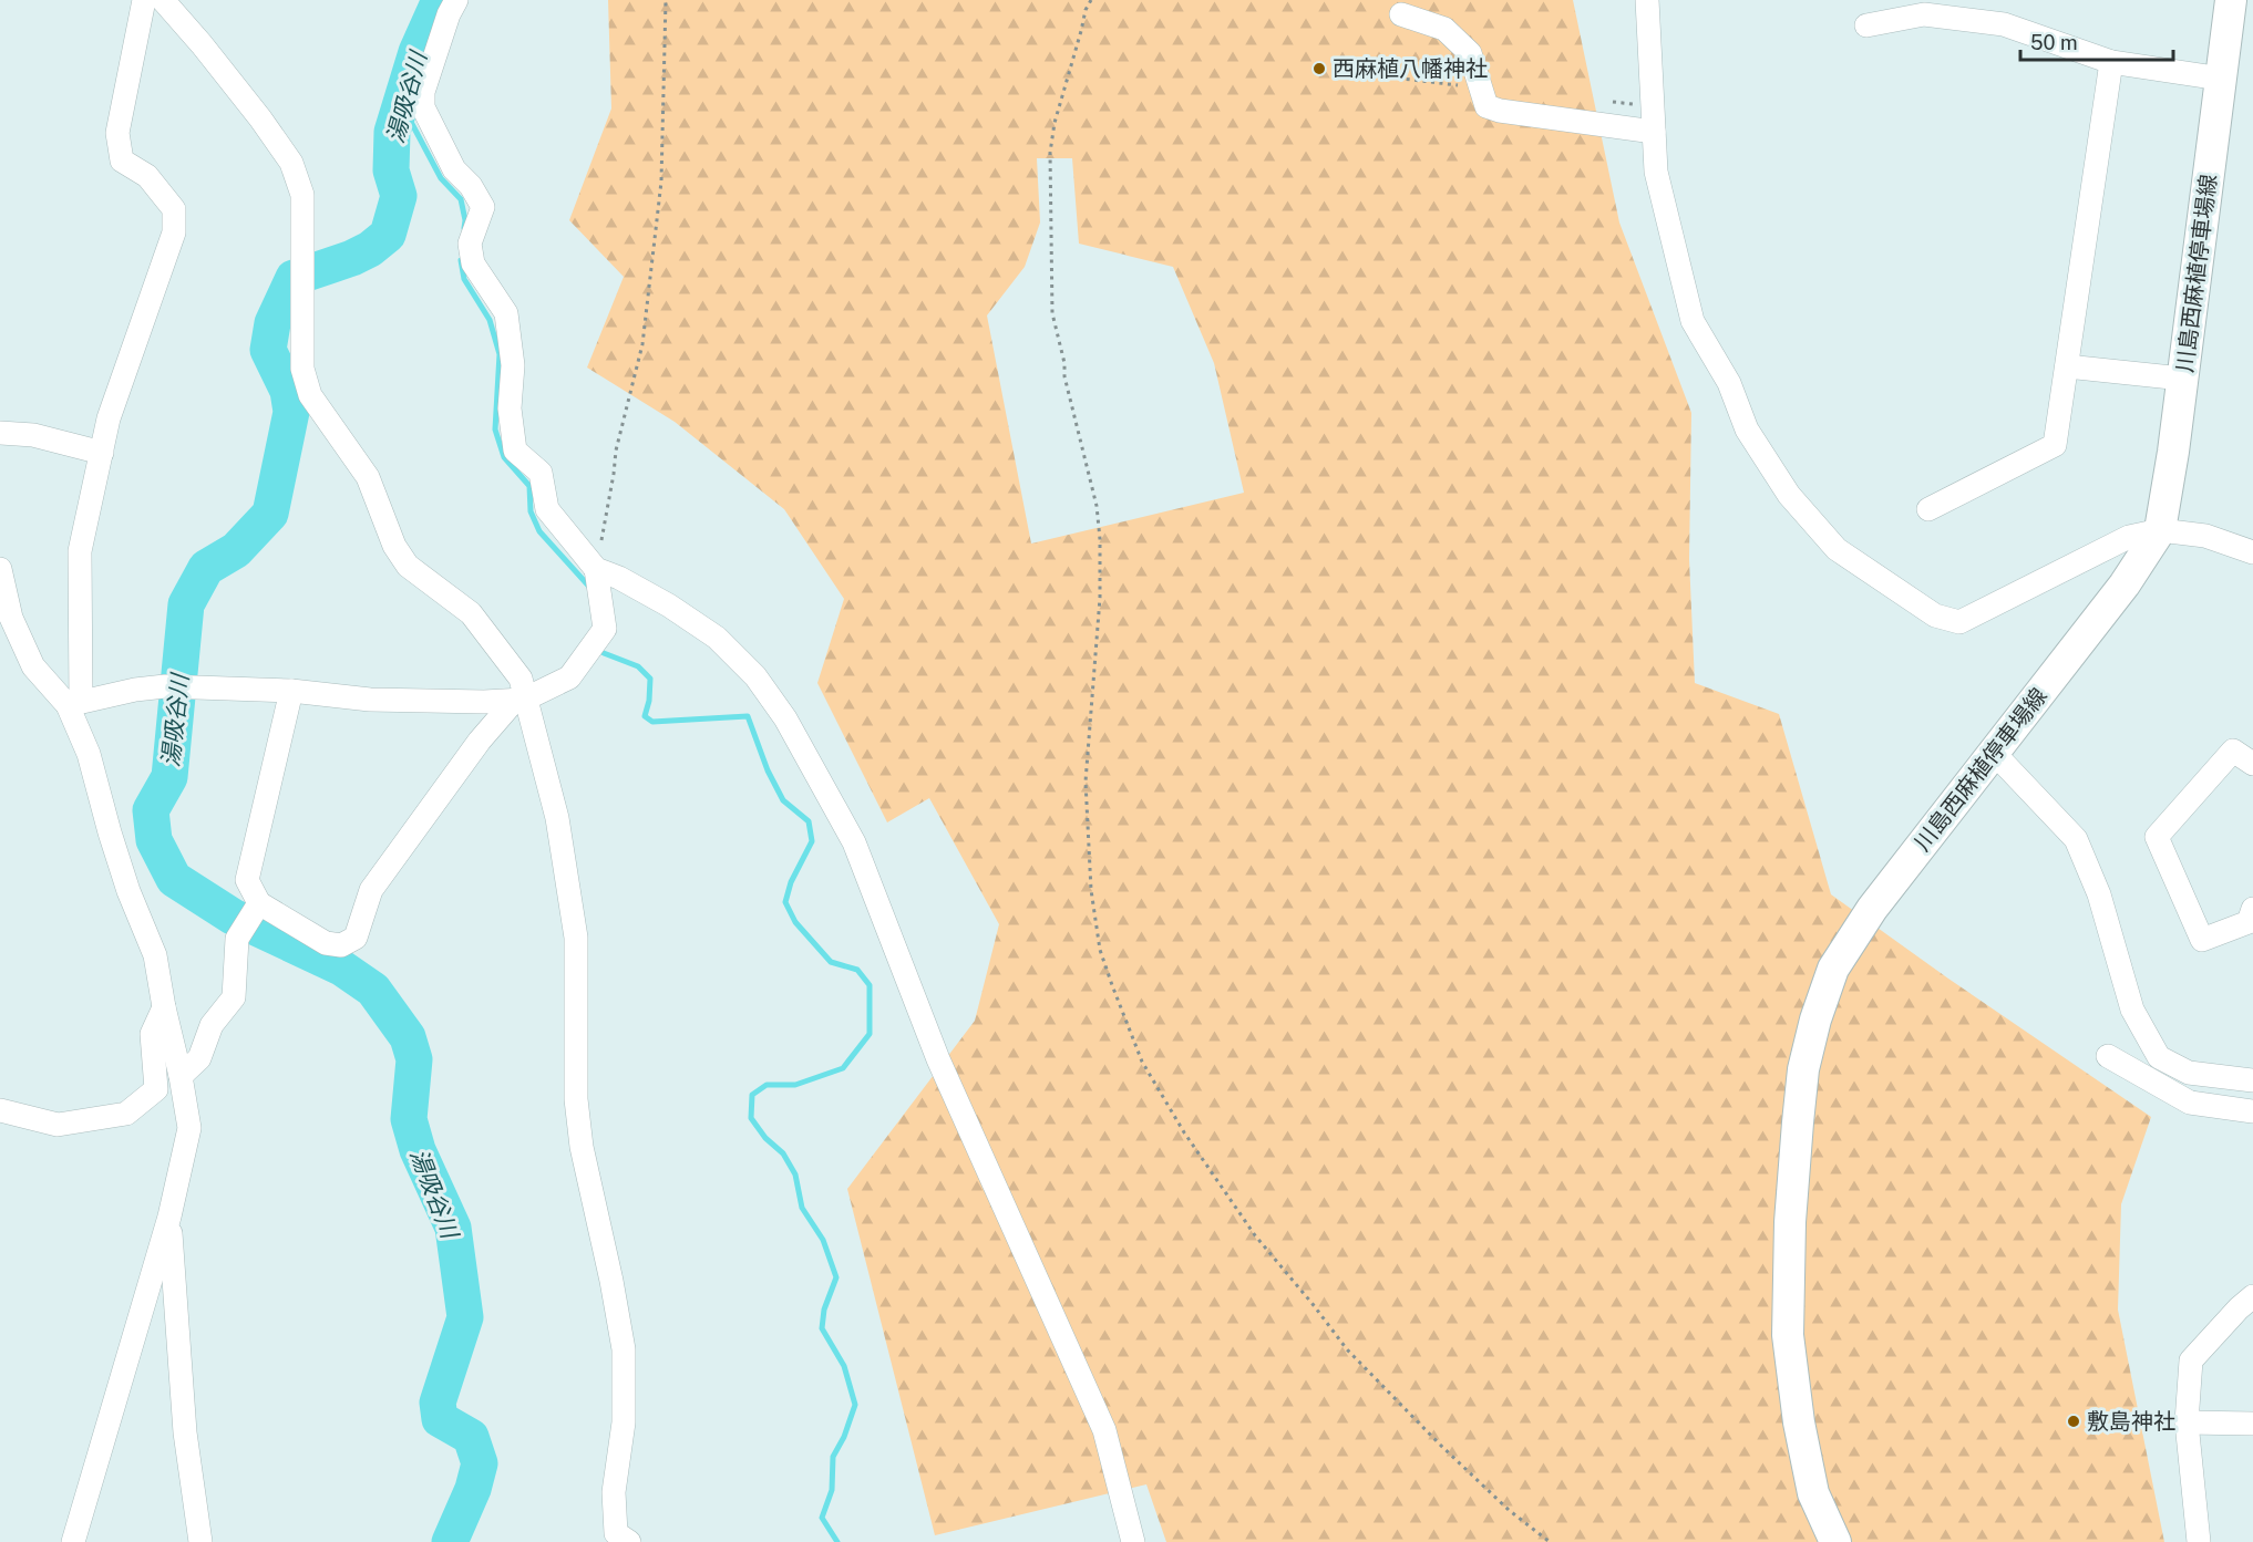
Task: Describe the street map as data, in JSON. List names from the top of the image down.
{
  "streets": {
    "main road": ["川島西麻植停車場線"]
  },
  "water": ["湯吸谷川"],
  "places": ["西麻植八幡神社", "敷島神社"],
  "scale_bar": "50 m"
}
